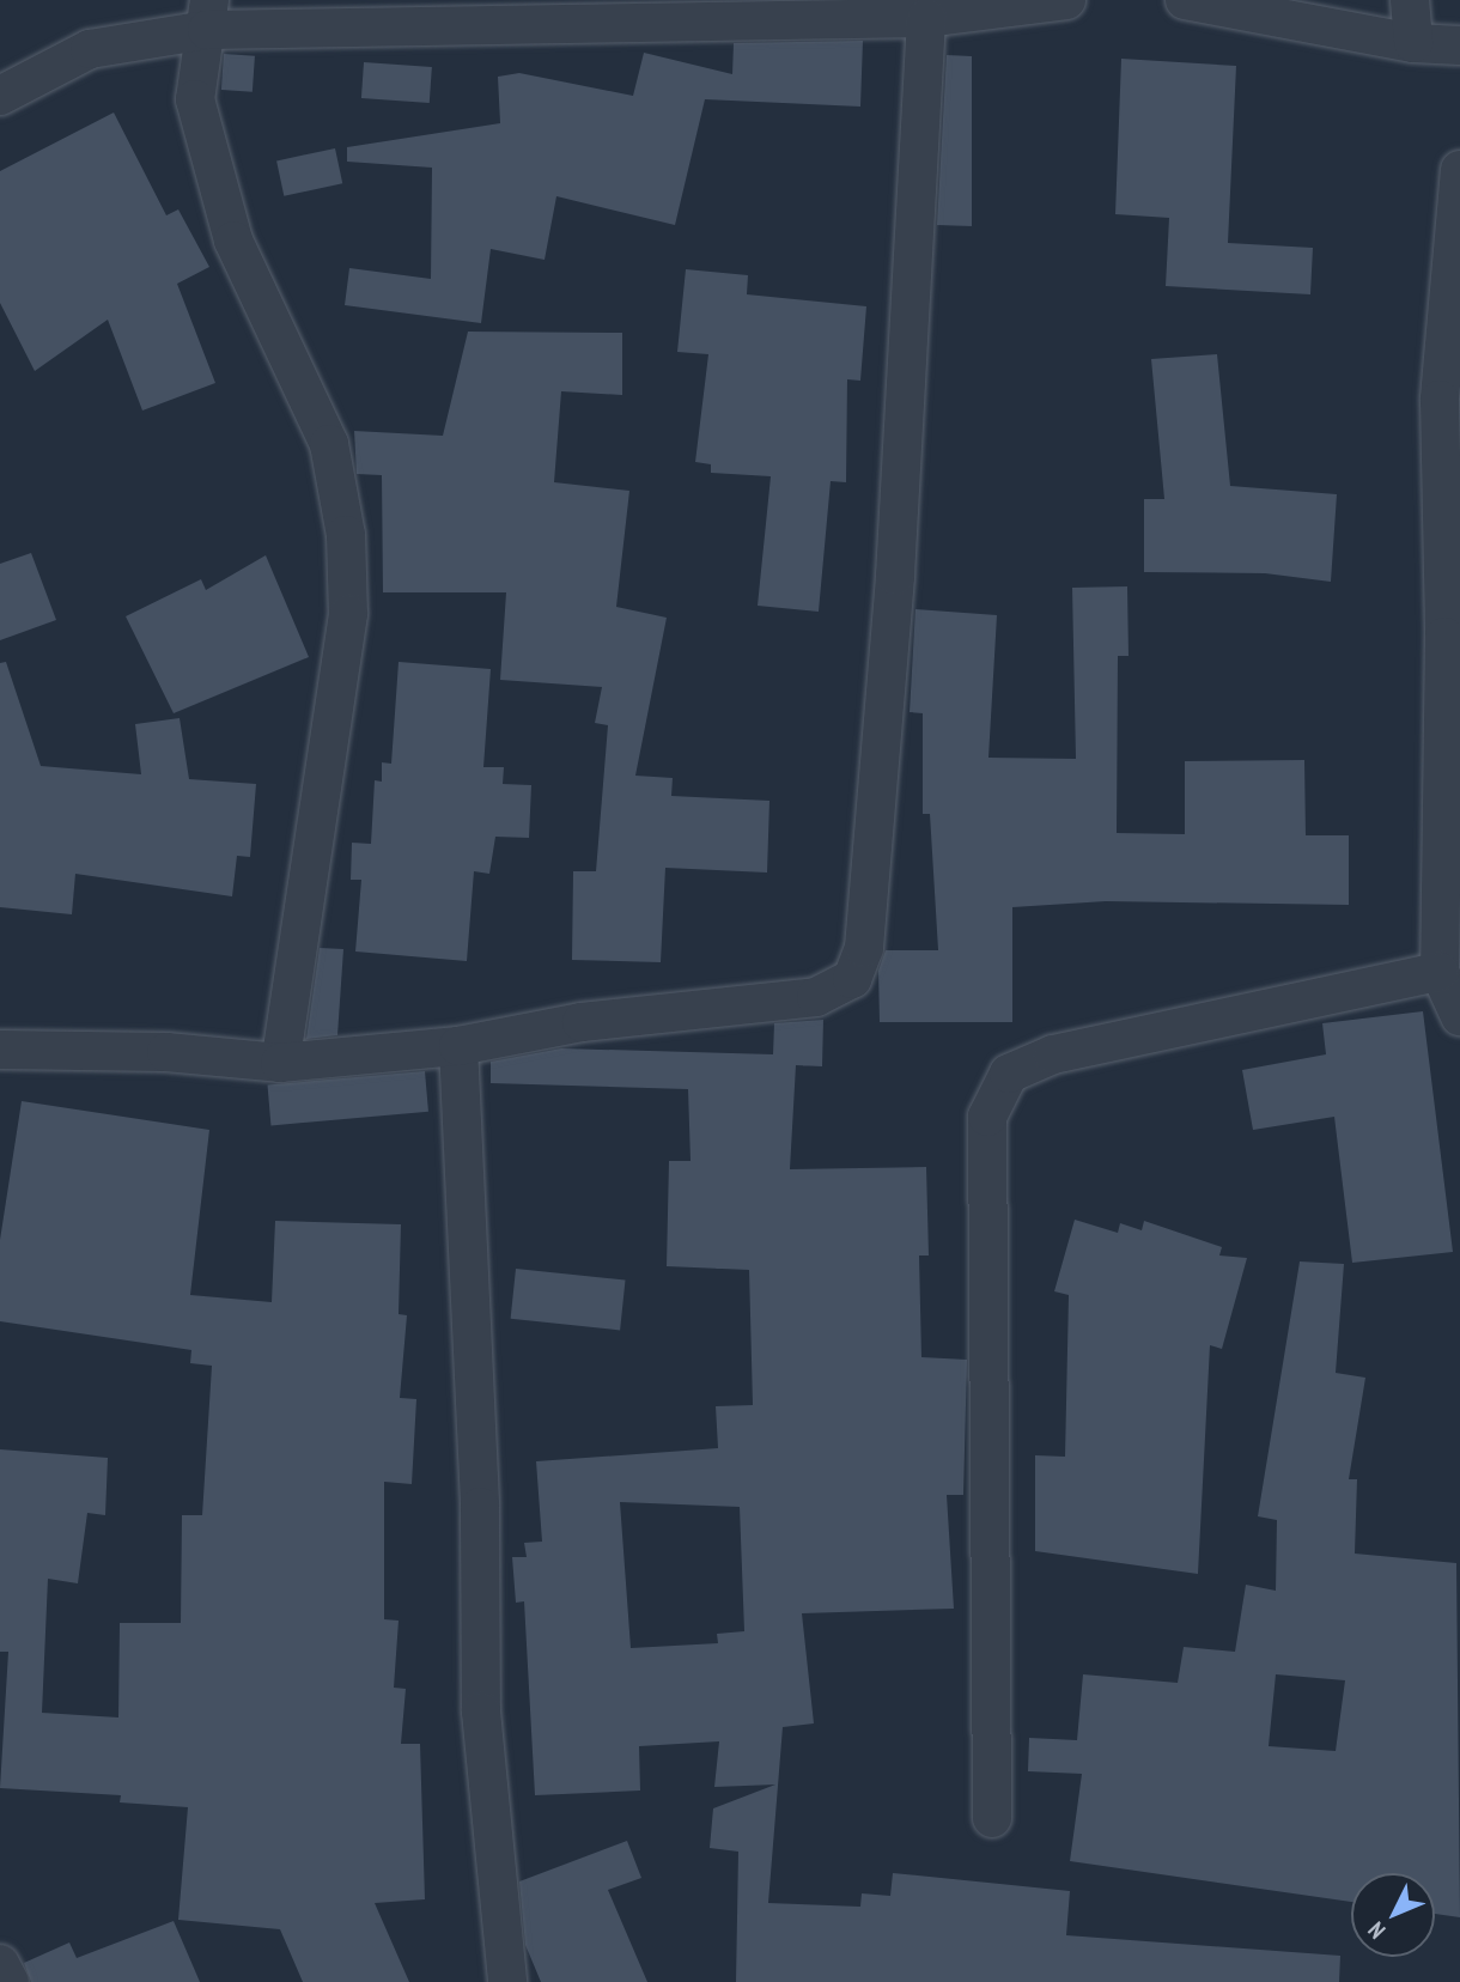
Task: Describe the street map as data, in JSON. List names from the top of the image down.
{
  "north": "bottom left"
}
